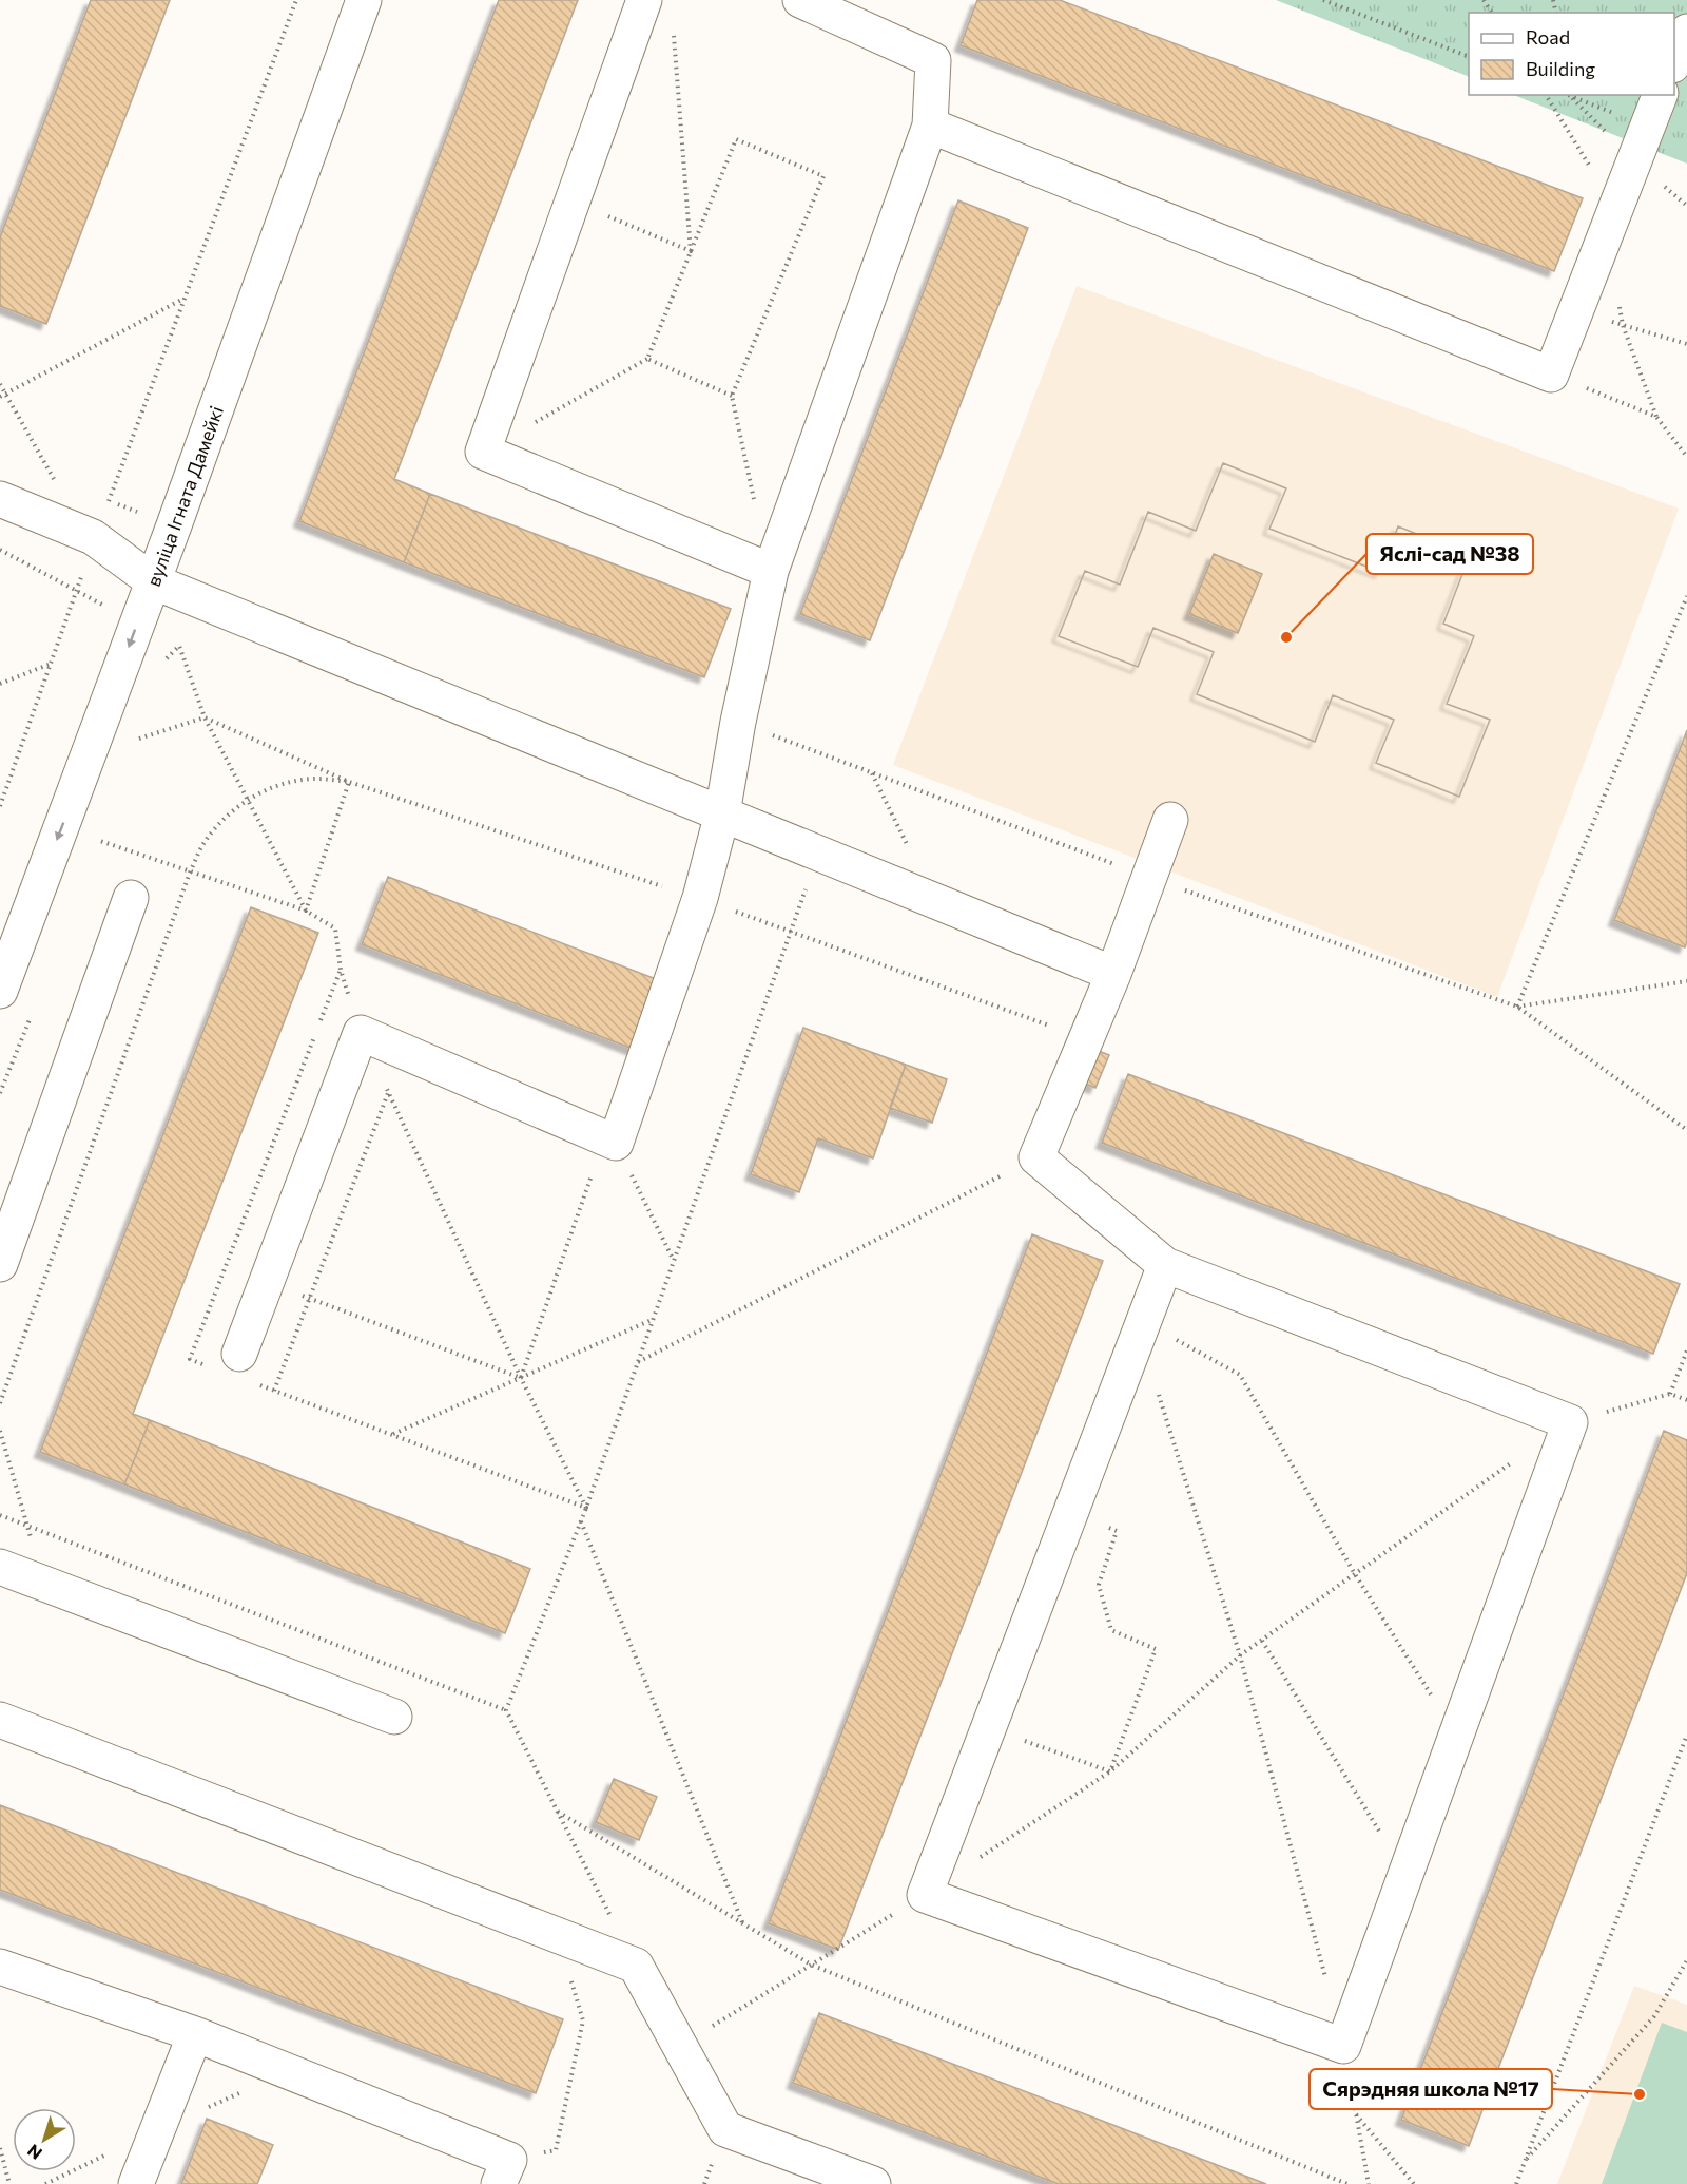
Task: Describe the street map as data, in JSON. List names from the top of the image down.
{
  "streets": {
    "street": ["вуліца Ігната Дамейкі"]
  },
  "places": ["Яслі-сад №38", "Сярэдняя школа №17"],
  "legend": ["Road", "Building"],
  "north": "bottom left"
}
